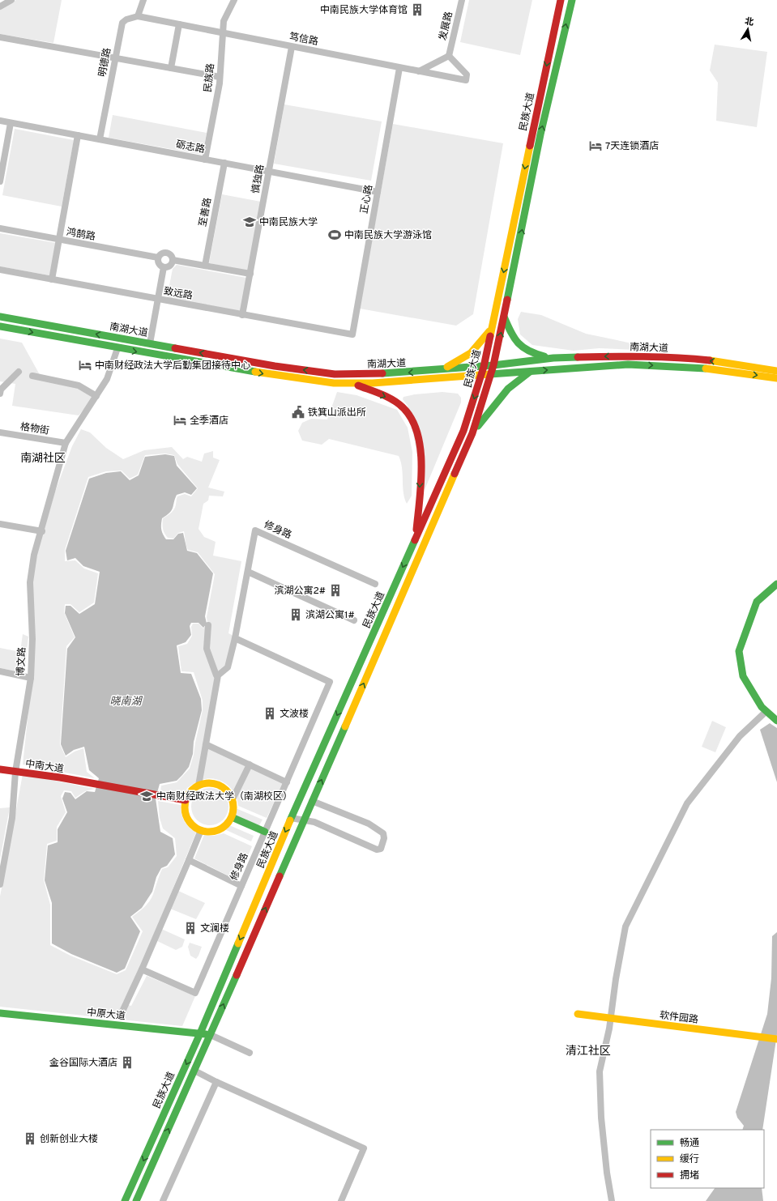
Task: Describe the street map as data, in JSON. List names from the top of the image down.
{
  "streets": {
    "main road": [
      "民族大道",
      "南湖大道",
      "中南大道",
      "中原大道",
      "软件园路"
    ],
    "street": [
      "发展路",
      "笃信路",
      "明德路",
      "民族路",
      "砺志路",
      "慎独路",
      "正心路",
      "至善路",
      "鸿鹄路",
      "致远路",
      "格物街",
      "修身路",
      "博文路"
    ]
  },
  "crossings": [
    ["发展路", "笃信路"],
    ["笃信路", "明德路"],
    ["笃信路", "民族路"],
    ["笃信路", "慎独路"],
    ["笃信路", "正心路"],
    ["明德路", "砺志路"],
    ["民族路", "砺志路"],
    ["民族大道", "南湖大道"],
    ["民族大道", "中原大道"],
    ["砺志路", "慎独路"],
    ["砺志路", "正心路"],
    ["砺志路", "至善路"],
    ["慎独路", "致远路"],
    ["正心路", "致远路"],
    ["南湖大道", "博文路"],
    ["格物街", "博文路"],
    ["修身路", "中南大道"],
    ["博文路", "中南大道"]
  ],
  "districts": ["南湖社区", "清江社区"],
  "water": ["晓南湖"],
  "places": {
    "building": [
      "中南民族大学体育馆",
      "滨湖公寓2#",
      "滨湖公寓1#",
      "文波楼",
      "文澜楼",
      "金谷国际大酒店",
      "创新创业大楼"
    ],
    "hotel": ["7天连锁酒店", "中南财经政法大学后勤集团接待中心", "全季酒店"],
    "school or university": ["中南民族大学", "中南财经政法大学（南湖校区）"],
    "sports": ["中南民族大学游泳馆"],
    "public building": ["铁箕山派出所"]
  },
  "legend": ["畅通", "缓行", "拥堵"],
  "north": "top"
}
